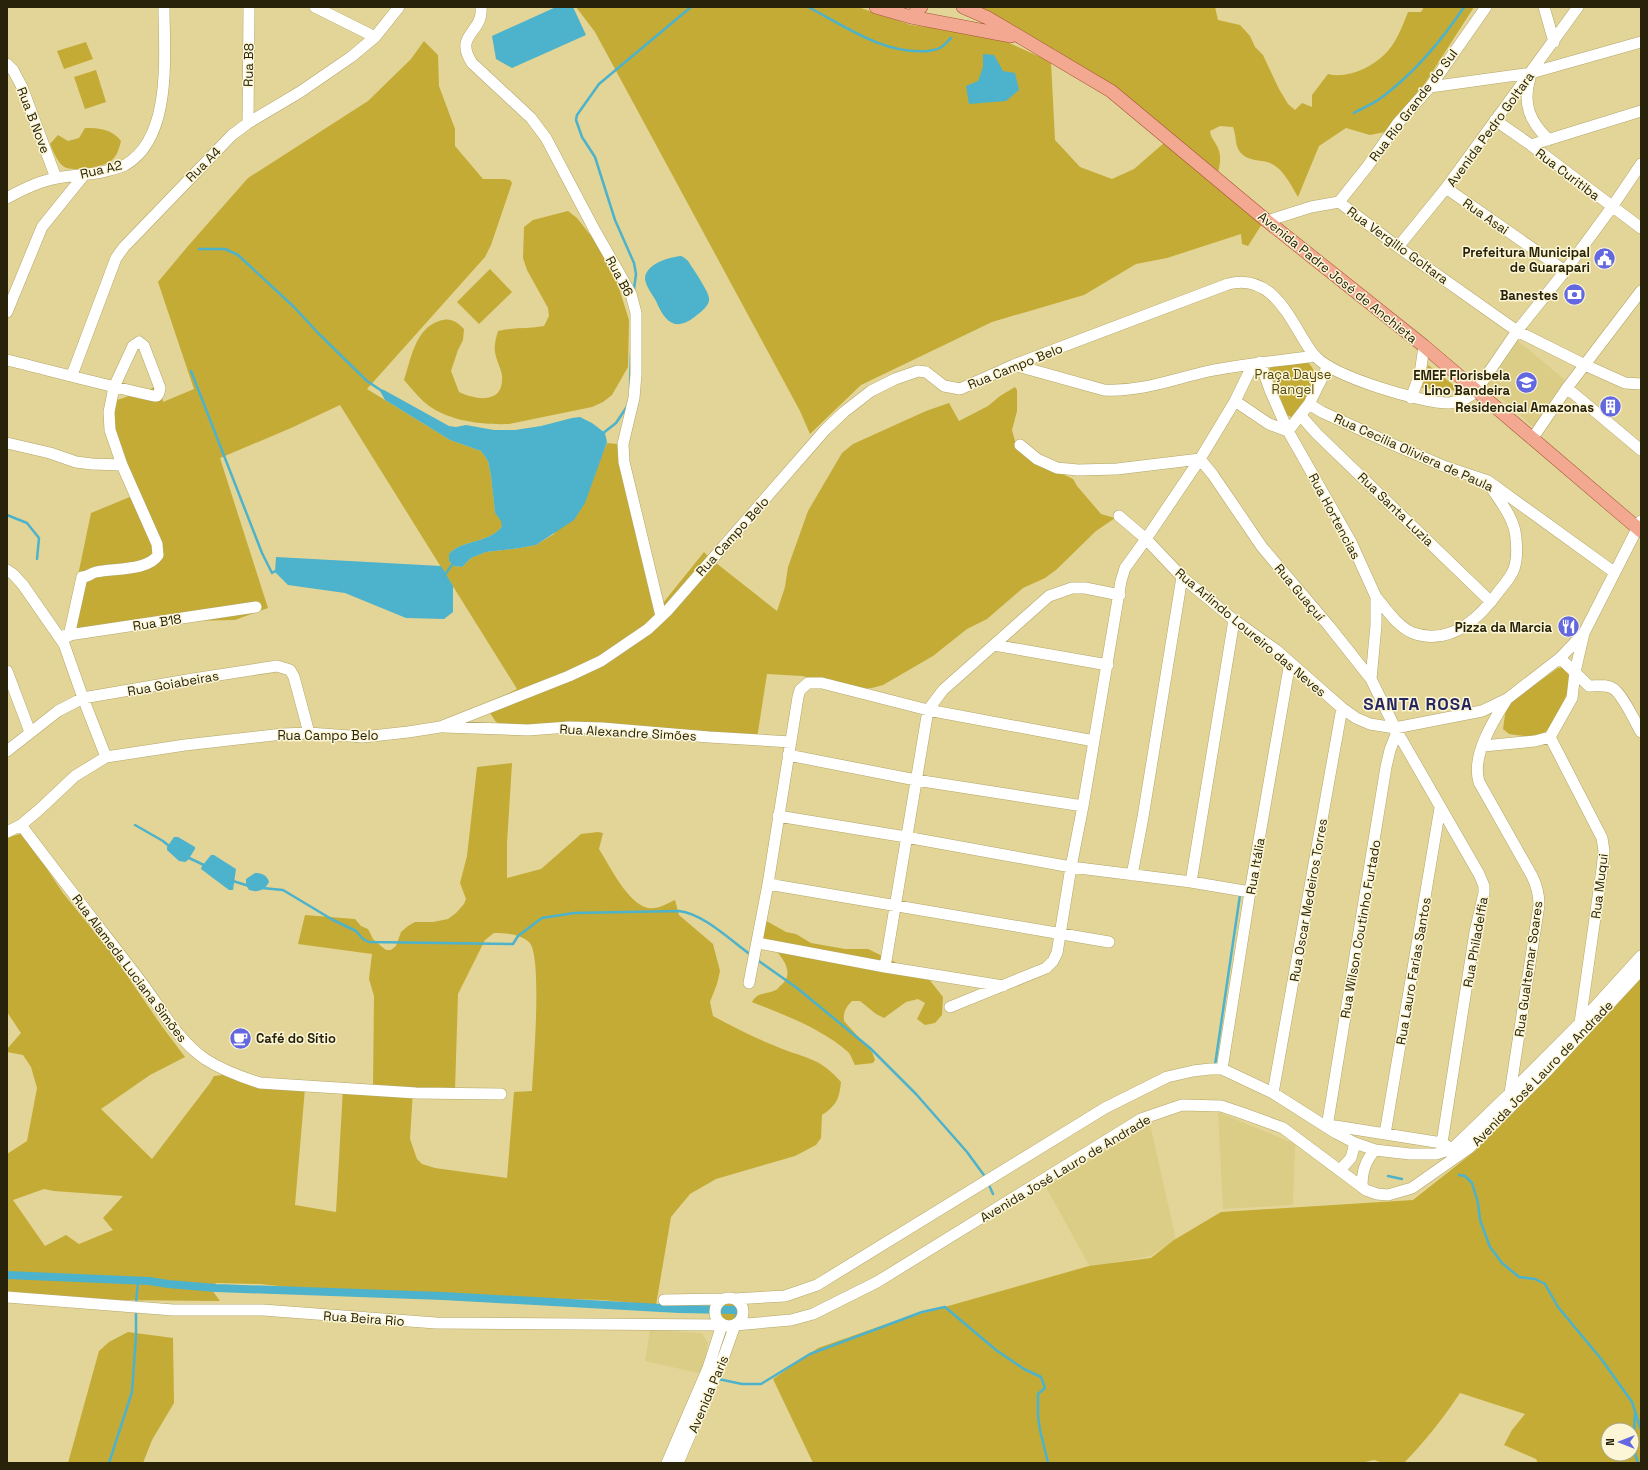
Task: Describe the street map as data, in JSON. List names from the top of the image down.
{
  "streets": {
    "main road": ["Avenida Padre José de Anchieta"],
    "street": [
      "Rua B8",
      "Rua Rio Grande do Sul",
      "Rua B Nove",
      "Avenida Pedro Goltara",
      "Rua A4",
      "Rua A2",
      "Rua Curitiba",
      "Rua Asai",
      "Rua Vergilio Goltara",
      "Rua B6",
      "Rua Campo Belo",
      "Rua Cecilia Oliviera de Paula",
      "Rua Santa Luzia",
      "Rua Hortencias",
      "Rua Guaçuí",
      "Rua B18",
      "Rua Arlindo Loureiro das Neves",
      "Rua Goiabeiras",
      "Rua Alexandre Simões",
      "Rua Itália",
      "Rua Muqui",
      "Rua Oscar Medeiros Torres",
      "Rua Wilson Coutinho Furtado",
      "Rua Philadelfia",
      "Rua Alameda Luciana Simões",
      "Rua Gualtemar Soares",
      "Rua Lauro Farias Santos",
      "Avenida José Lauro de Andrade",
      "Rua Beira Rio",
      "Avenida Paris"
    ]
  },
  "crossings": [
    ["Rua B8", "Rua A4"],
    ["Rua Rio Grande do Sul", "Rua Vergilio Goltara"],
    ["Rua B Nove", "Rua A2"],
    ["Avenida Pedro Goltara", "Rua Curitiba"],
    ["Avenida Pedro Goltara", "Rua Asai"],
    ["Avenida Pedro Goltara", "Rua Vergilio Goltara"],
    ["Rua Vergilio Goltara", "Avenida Padre José de Anchieta"],
    ["Rua B6", "Rua Campo Belo"],
    ["Avenida Padre José de Anchieta", "Rua Campo Belo"],
    ["Avenida Padre José de Anchieta", "Rua Arlindo Loureiro das Neves"],
    ["Rua Campo Belo", "Rua Goiabeiras"],
    ["Rua Campo Belo", "Rua Alexandre Simões"],
    ["Rua Campo Belo", "Rua Alameda Luciana Simões"],
    ["Rua Cecilia Oliviera de Paula", "Rua Arlindo Loureiro das Neves"],
    ["Rua Hortencias", "Rua Guaçuí"],
    ["Rua Guaçuí", "Rua Arlindo Loureiro das Neves"],
    ["Rua Guaçuí", "Rua Wilson Coutinho Furtado"],
    ["Rua Guaçuí", "Rua Philadelfia"],
    ["Rua Arlindo Loureiro das Neves", "Rua Itália"],
    ["Rua Arlindo Loureiro das Neves", "Rua Oscar Medeiros Torres"],
    ["Rua Arlindo Loureiro das Neves", "Rua Wilson Coutinho Furtado"],
    ["Rua Arlindo Loureiro das Neves", "Rua Philadelfia"],
    ["Rua Arlindo Loureiro das Neves", "Rua Gualtemar Soares"],
    ["Rua Itália", "Avenida José Lauro de Andrade"],
    ["Rua Muqui", "Avenida José Lauro de Andrade"],
    ["Rua Oscar Medeiros Torres", "Avenida José Lauro de Andrade"],
    ["Rua Wilson Coutinho Furtado", "Rua Philadelfia"],
    ["Rua Wilson Coutinho Furtado", "Avenida José Lauro de Andrade"],
    ["Rua Philadelfia", "Rua Lauro Farias Santos"],
    ["Rua Philadelfia", "Avenida José Lauro de Andrade"],
    ["Rua Gualtemar Soares", "Avenida José Lauro de Andrade"],
    ["Avenida José Lauro de Andrade", "Rua Beira Rio"],
    ["Avenida José Lauro de Andrade", "Avenida Paris"],
    ["Rua Beira Rio", "Avenida Paris"]
  ],
  "districts": ["SANTA ROSA"],
  "parks": ["Praça Dayse Rangel"],
  "places": {
    "public building": ["Prefeitura Municipal de Guarapari"],
    "bank": ["Banestes"],
    "school or university": ["EMEF Florisbela Lino Bandeira"],
    "building": ["Residencial Amazonas"],
    "restaurant": ["Pizza da Marcia"],
    "cafe": ["Café do Sítio"]
  },
  "north": "left"
}
